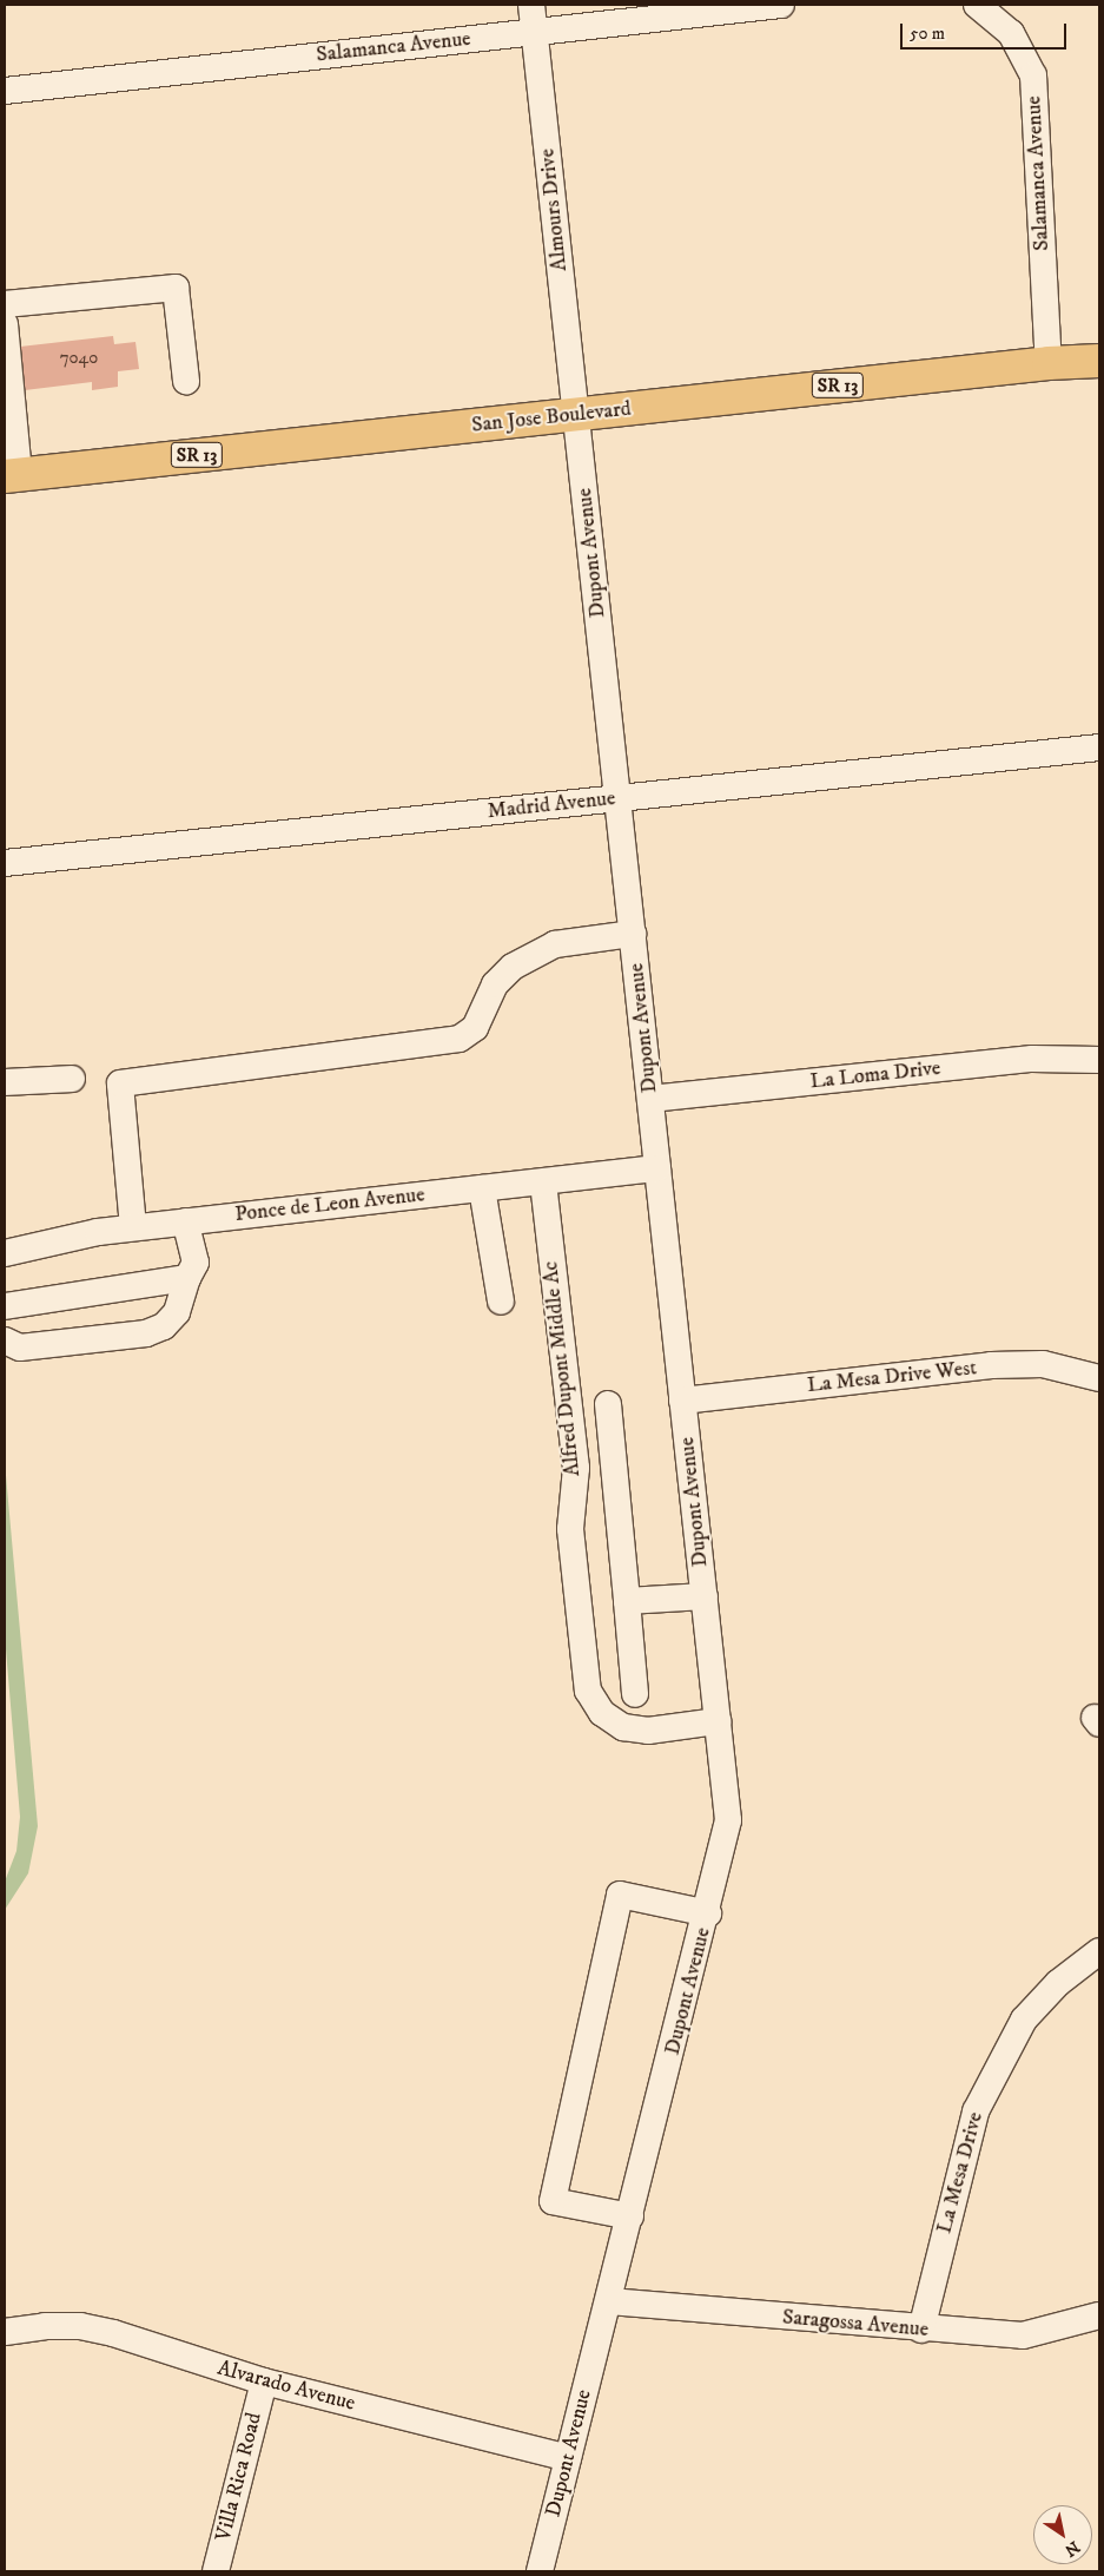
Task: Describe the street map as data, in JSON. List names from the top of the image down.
{
  "streets": {
    "main road": ["SR 13", "San Jose Boulevard"],
    "street": [
      "Salamanca Avenue",
      "Almours Drive",
      "Dupont Avenue",
      "Madrid Avenue",
      "La Loma Drive",
      "Ponce de Leon Avenue",
      "Alfred Dupont Middle Ac",
      "La Mesa Drive West",
      "La Mesa Drive",
      "Saragossa Avenue",
      "Alvarado Avenue",
      "Villa Rica Road"
    ]
  },
  "crossings": [
    ["Salamanca Avenue", "Almours Drive"],
    ["Salamanca Avenue", "San Jose Boulevard"],
    ["Almours Drive", "San Jose Boulevard"],
    ["Almours Drive", "Dupont Avenue"],
    ["San Jose Boulevard", "Dupont Avenue"],
    ["Dupont Avenue", "Madrid Avenue"],
    ["Dupont Avenue", "La Loma Drive"],
    ["Dupont Avenue", "Ponce de Leon Avenue"],
    ["Dupont Avenue", "Alfred Dupont Middle Ac"],
    ["Dupont Avenue", "La Mesa Drive West"],
    ["Dupont Avenue", "Saragossa Avenue"],
    ["Dupont Avenue", "Alvarado Avenue"],
    ["Ponce de Leon Avenue", "Alfred Dupont Middle Ac"],
    ["La Mesa Drive", "Saragossa Avenue"],
    ["Alvarado Avenue", "Villa Rica Road"]
  ],
  "house_numbers": ["7040"],
  "scale_bar": "50 m",
  "north": "bottom right"
}
